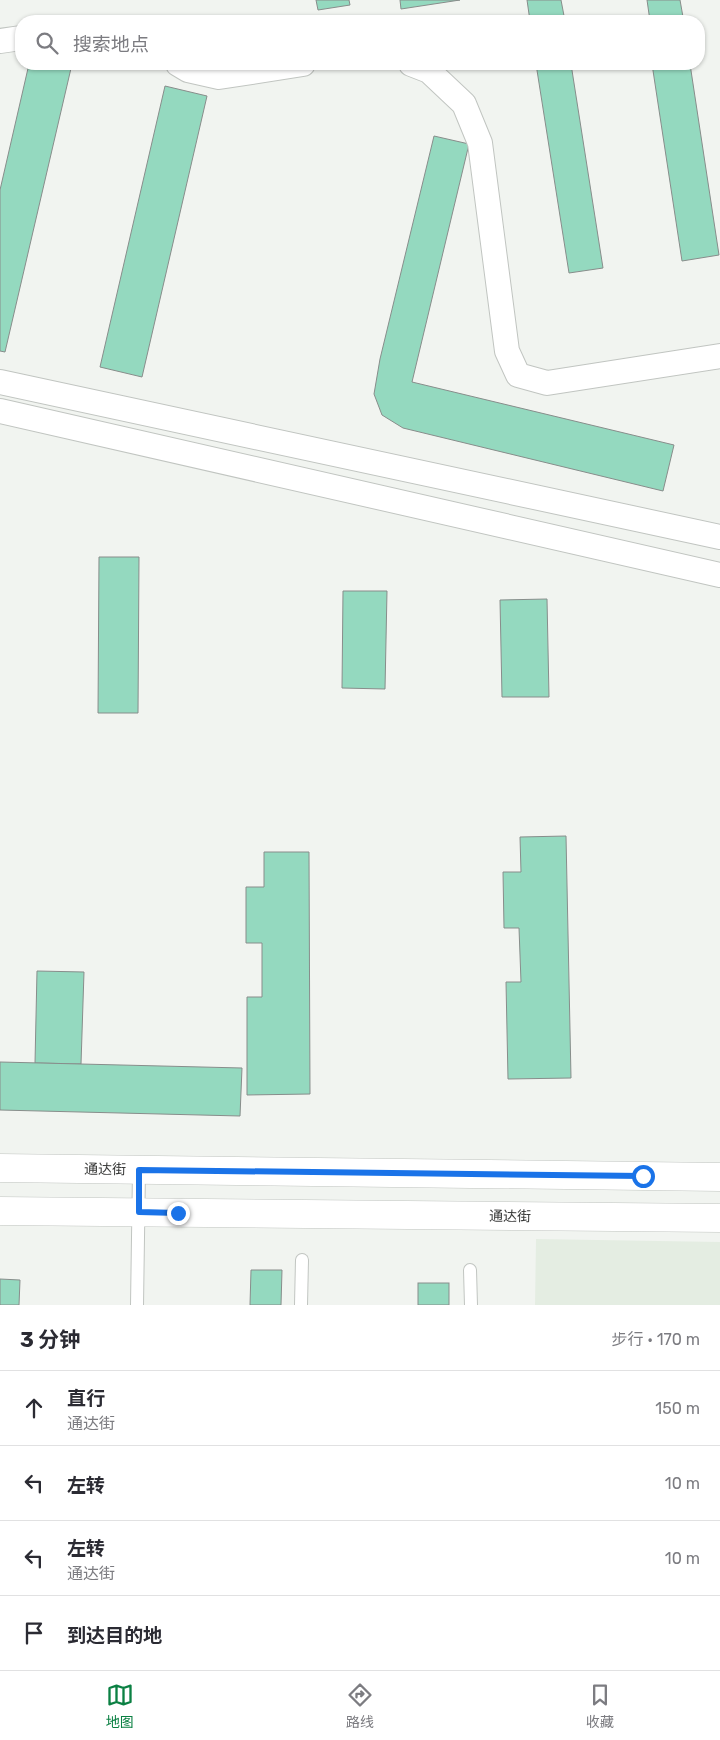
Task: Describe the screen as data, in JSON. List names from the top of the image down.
{
  "streets": {
    "main road": ["通达街"]
  },
  "page": {
    "search": "搜索地点",
    "heading": ["3 分钟", "步行 · 170 m"],
    "list": [
      ["直行", "通达街", "150 m"],
      ["左转", "10 m"],
      ["左转", "通达街", "10 m"],
      "到达目的地"
    ],
    "nav": ["地图", "路线", "收藏"]
  }
}
